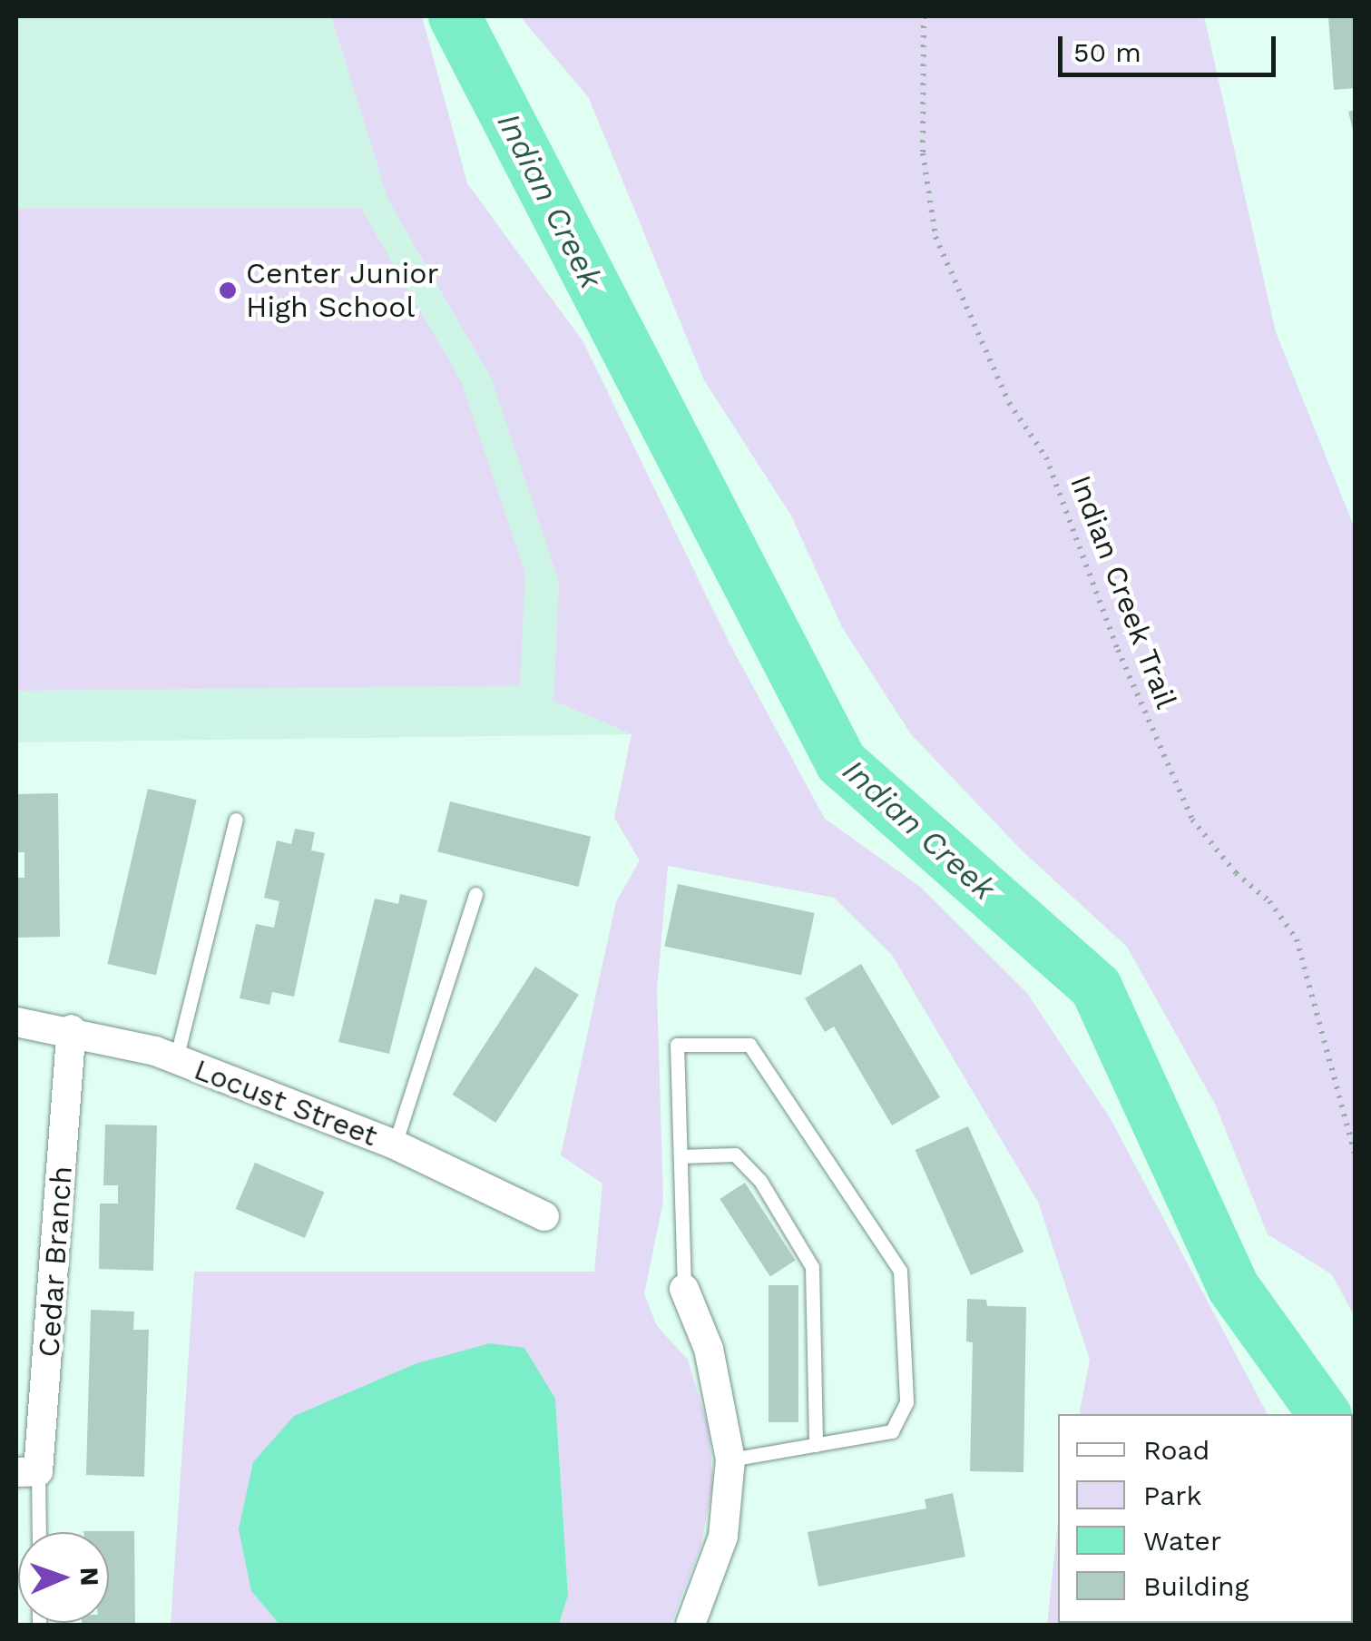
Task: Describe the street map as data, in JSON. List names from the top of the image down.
{
  "streets": {
    "street": ["Locust Street", "Cedar Branch"],
    "path": ["Indian Creek Trail"]
  },
  "crossings": [
    ["Locust Street", "Cedar Branch"]
  ],
  "water": ["Indian Creek"],
  "places": ["Center Junior High School"],
  "legend": [
    "Road",
    "Park",
    "Water",
    "Building"
  ],
  "scale_bar": "50 m",
  "north": "right"
}
